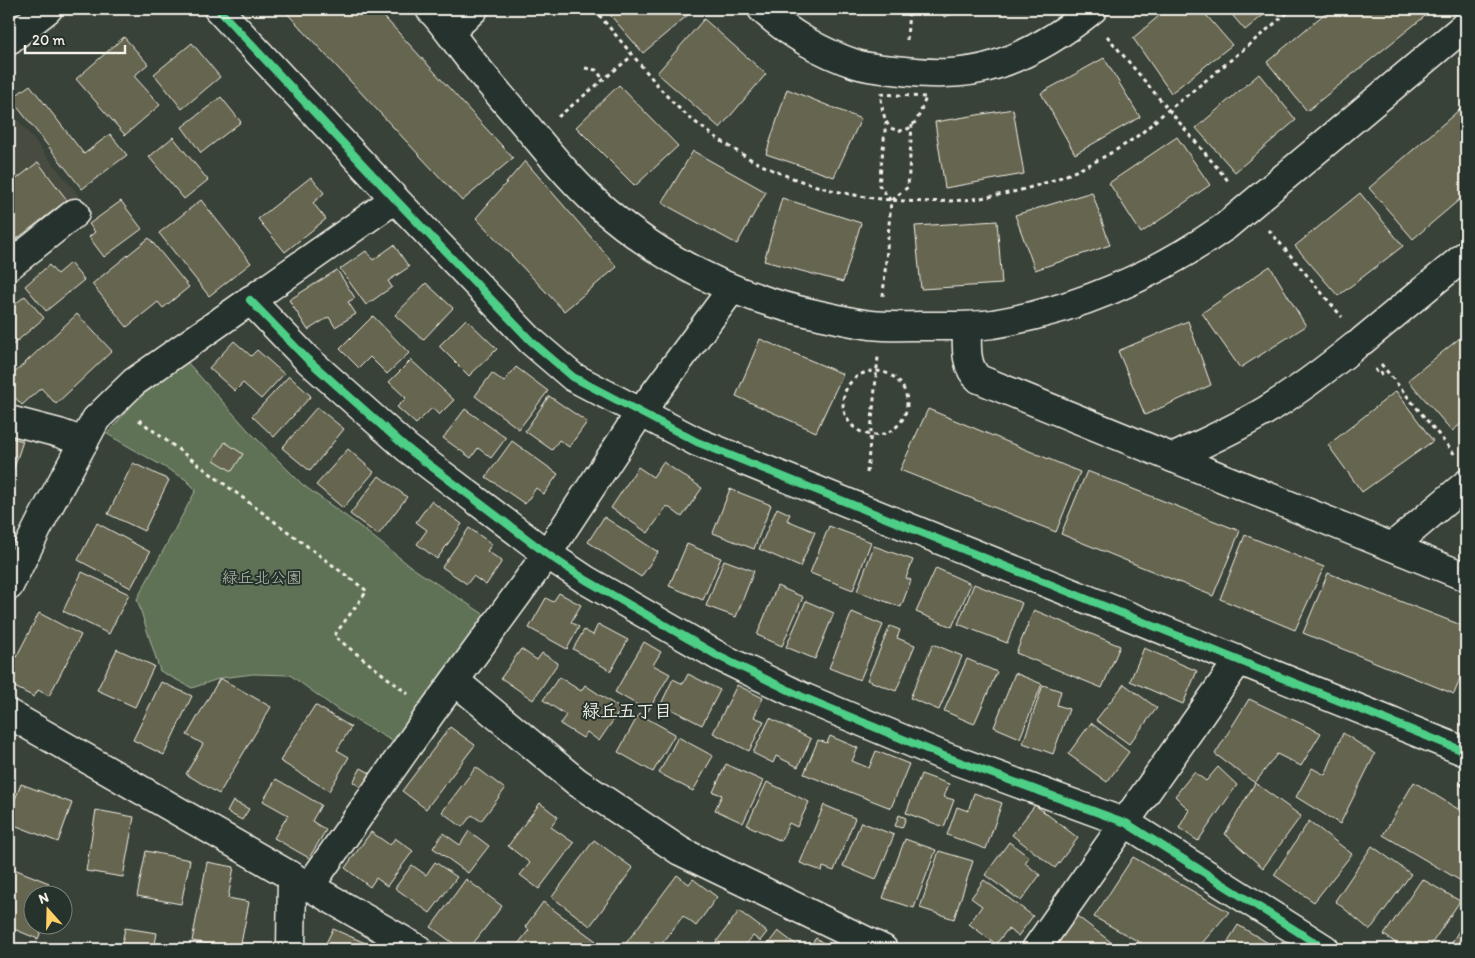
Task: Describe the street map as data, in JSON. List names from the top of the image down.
{
  "districts": ["緑丘五丁目"],
  "parks": ["緑丘北公園"],
  "scale_bar": "20 m",
  "north": "top"
}
